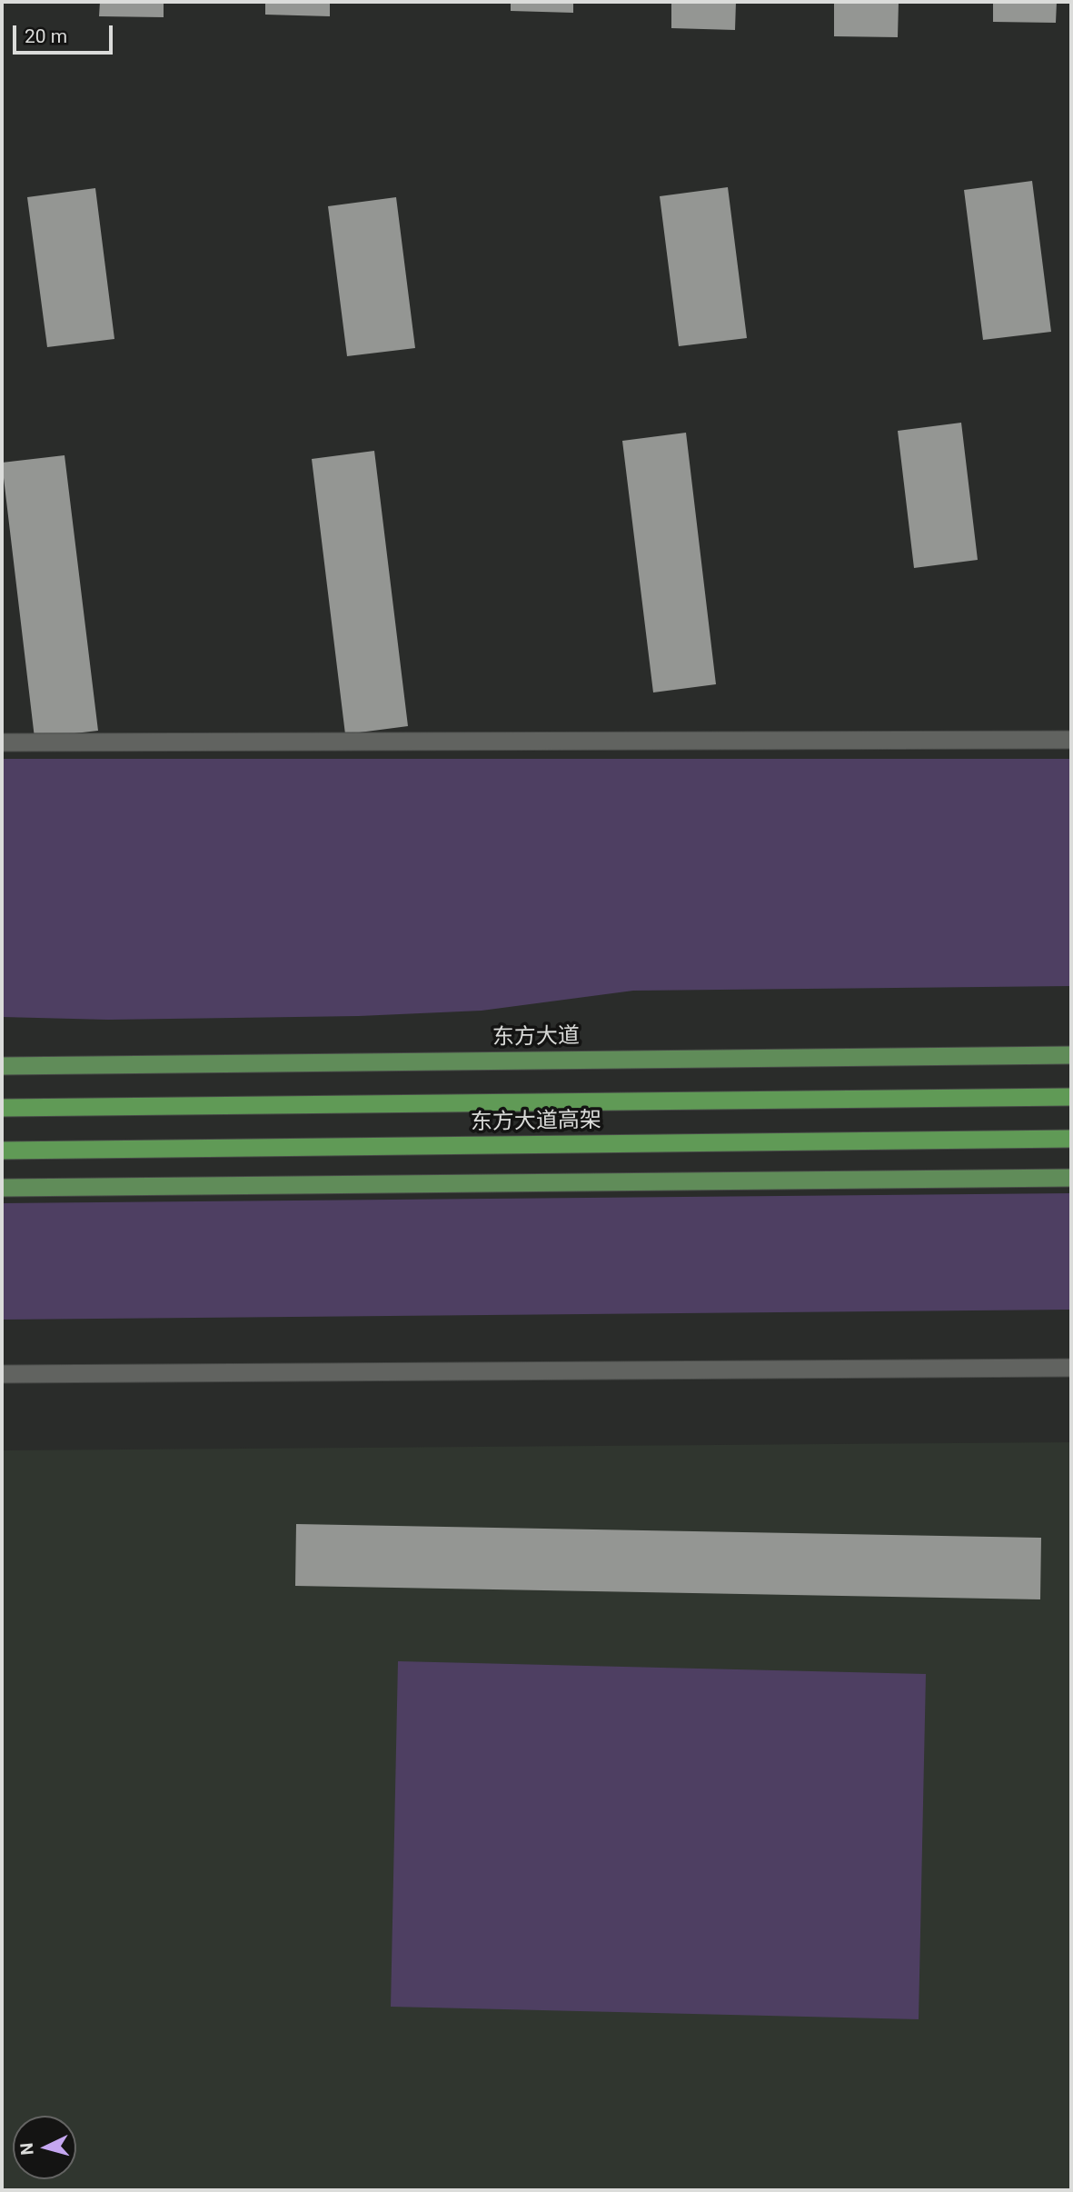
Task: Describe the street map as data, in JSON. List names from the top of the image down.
{
  "streets": {
    "highway": ["东方大道高架"],
    "main road": ["东方大道"]
  },
  "scale_bar": "20 m",
  "north": "left"
}
